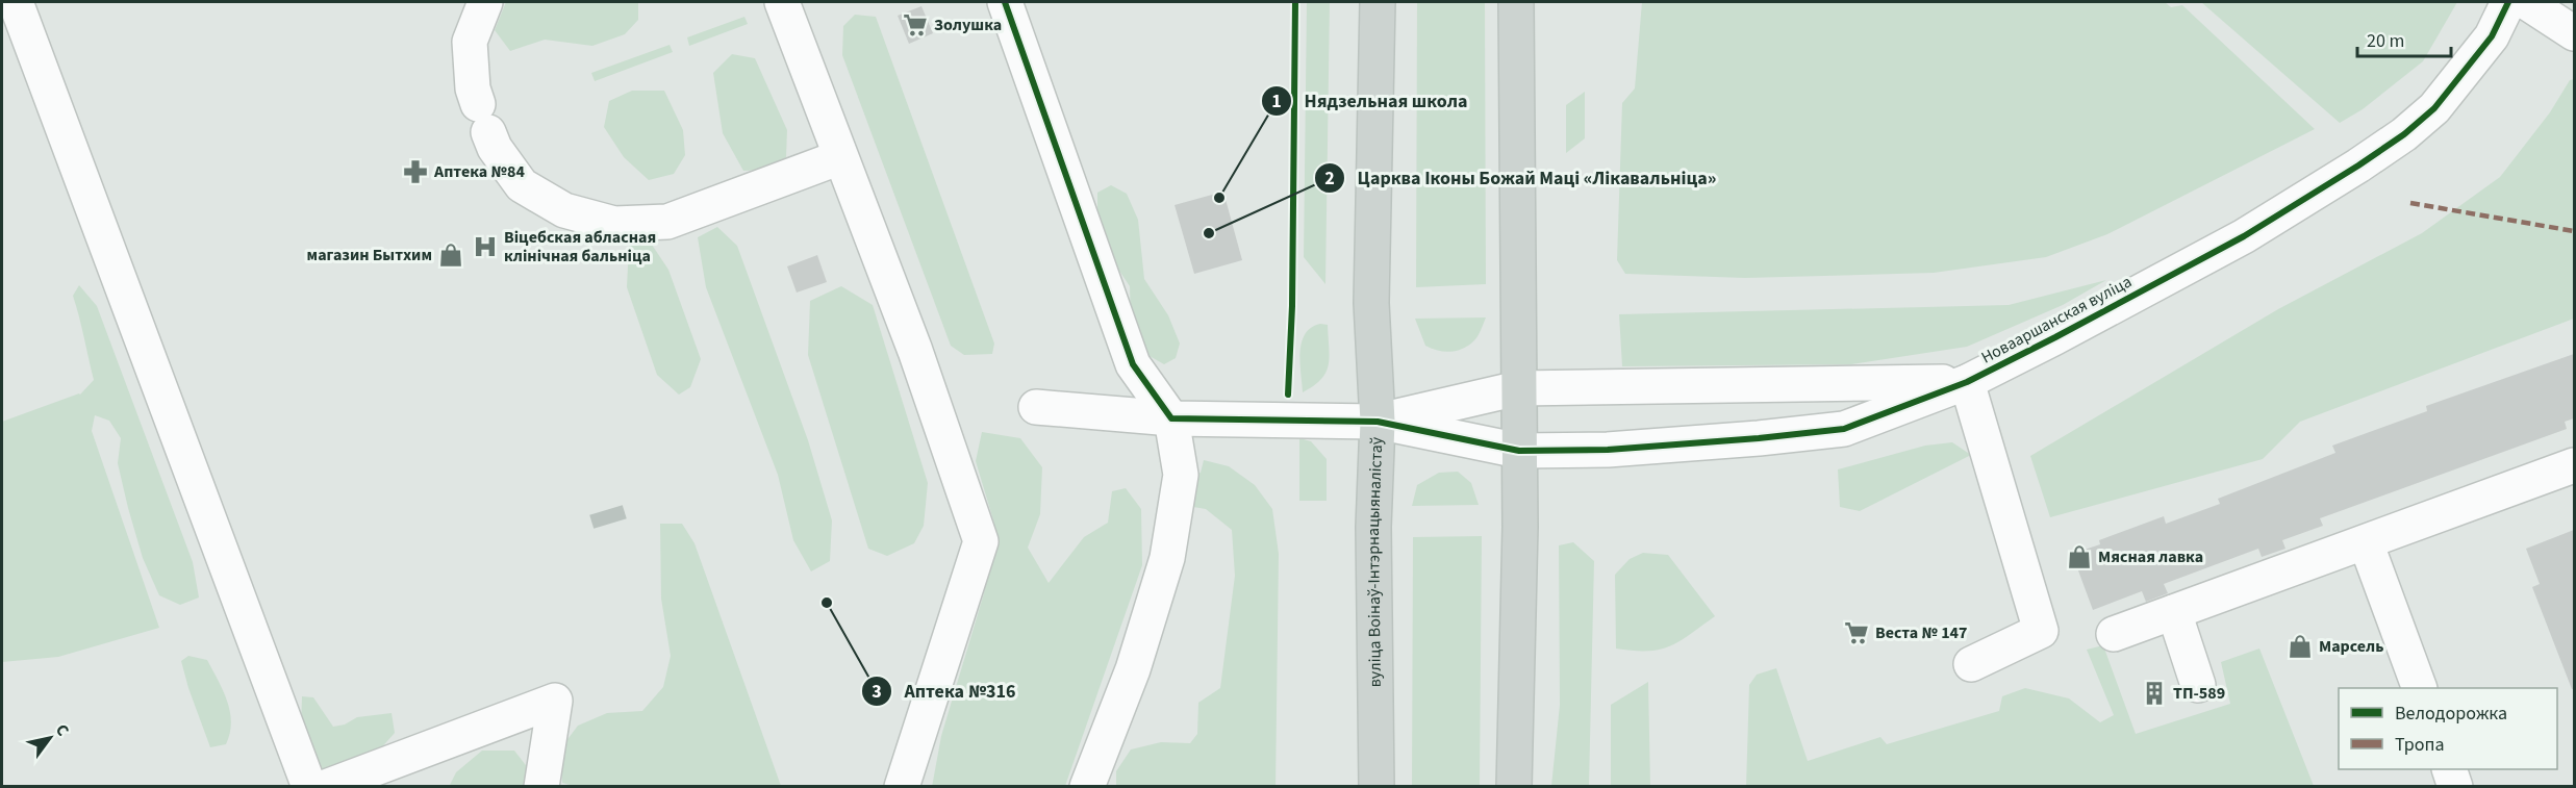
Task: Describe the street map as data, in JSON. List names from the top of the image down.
{
  "streets": {
    "main road": ["вуліца Воінаў-Інтэрнацыяналістаў"],
    "street": ["Новааршанская вуліца"]
  },
  "crossings": [
    ["Новааршанская вуліца", "вуліца Воінаў-Інтэрнацыяналістаў"]
  ],
  "places": {
    "supermarket": ["Золушка", "Веста № 147"],
    "pharmacy": ["Аптека №84"],
    "other": ["Нядзельная школа", "Царква Іконы Божай Маці «Лікавальніца»", "Аптека №316"],
    "hospital": ["Віцебская абласная клінічная бальніца"],
    "shop": ["магазин Бытхим", "Мясная лавка", "Марсель"],
    "building": ["ТП-589"]
  },
  "legend": ["Велодорожка", "Тропа"],
  "scale_bar": "20 m",
  "north": "top right"
}
